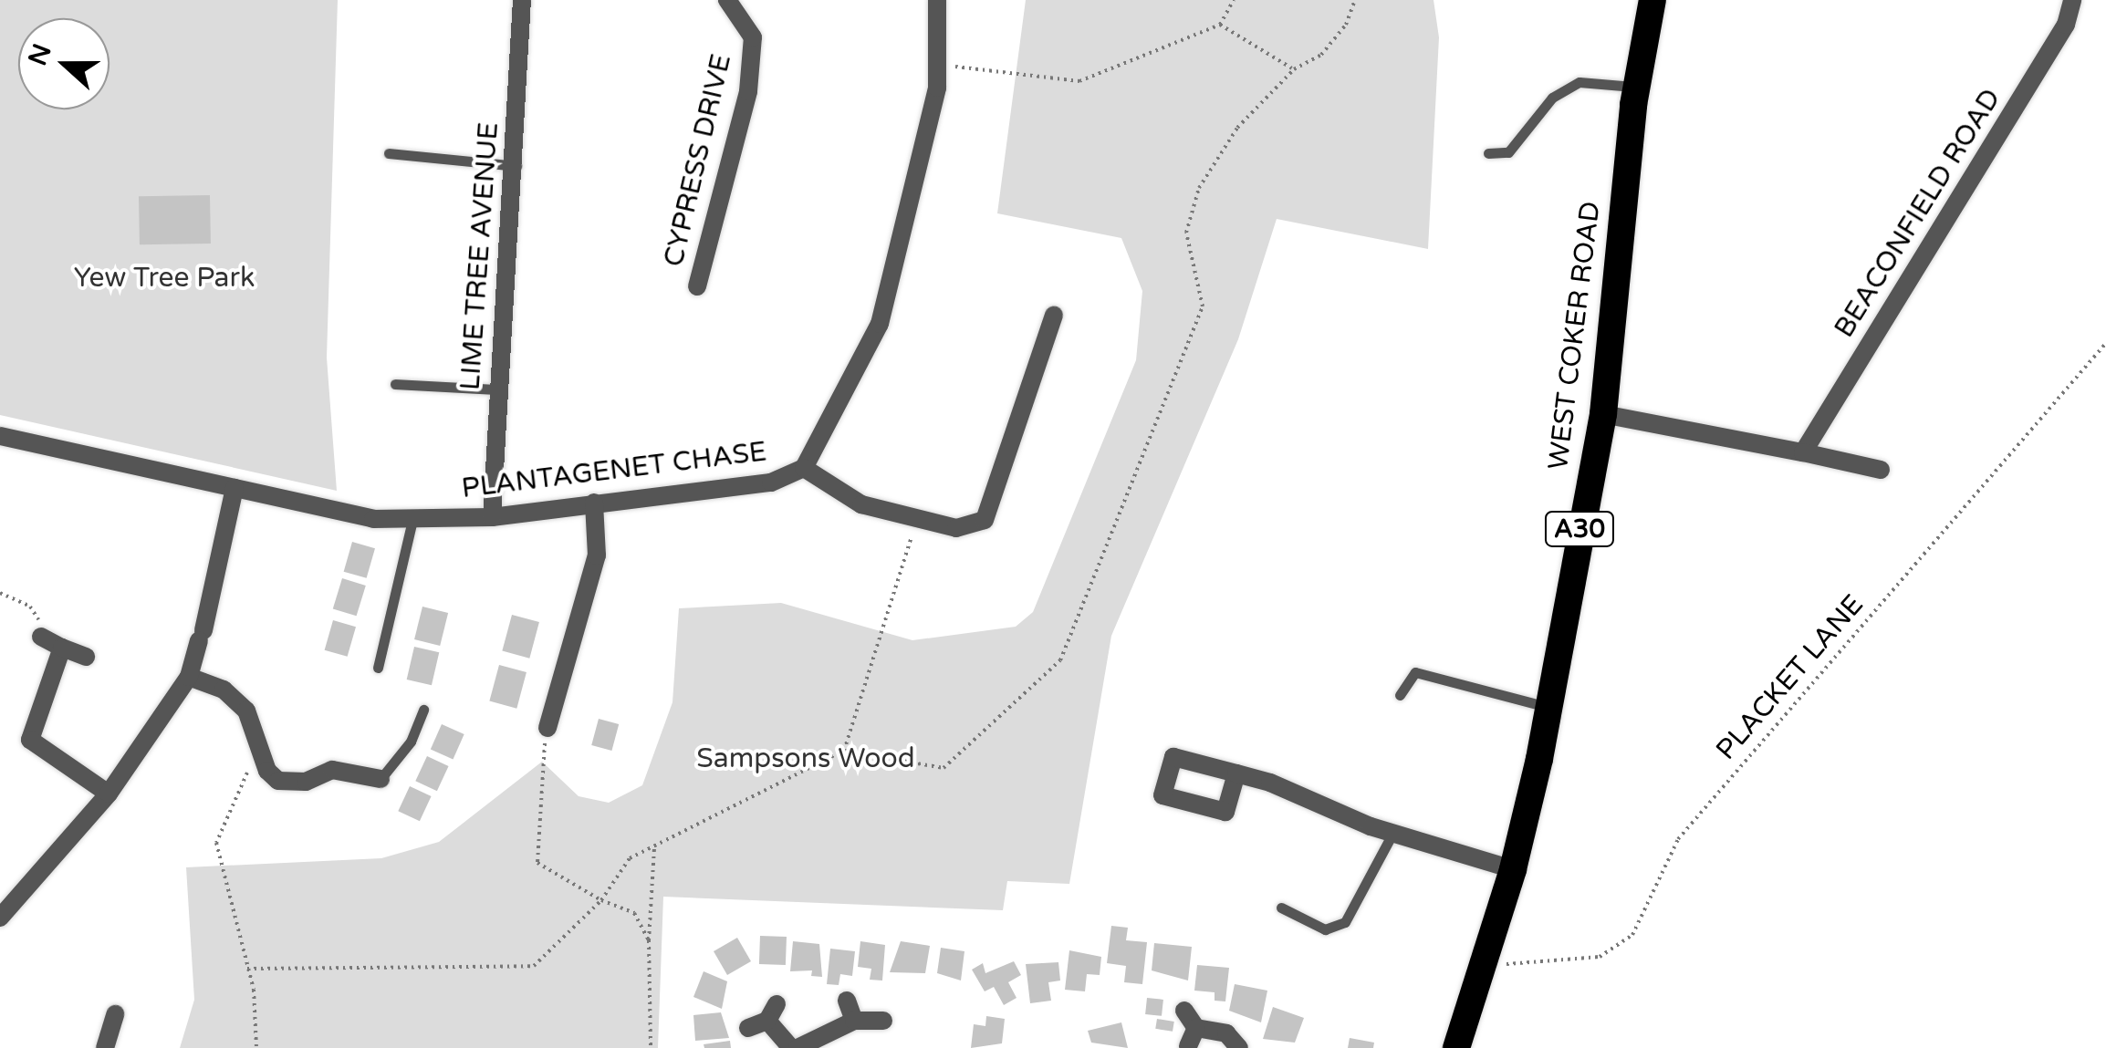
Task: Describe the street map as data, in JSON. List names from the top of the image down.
{
  "streets": {
    "highway": ["WEST COKER ROAD", "A30"],
    "street": [
      "CYPRESS DRIVE",
      "BEACONFIELD ROAD",
      "LIME TREE AVENUE",
      "PLANTAGENET CHASE"
    ],
    "path": ["PLACKET LANE"]
  },
  "crossings": [
    ["LIME TREE AVENUE", "PLANTAGENET CHASE"],
    ["WEST COKER ROAD", "PLACKET LANE"]
  ],
  "parks": ["Yew Tree Park", "Sampsons Wood"],
  "north": "left"
}
